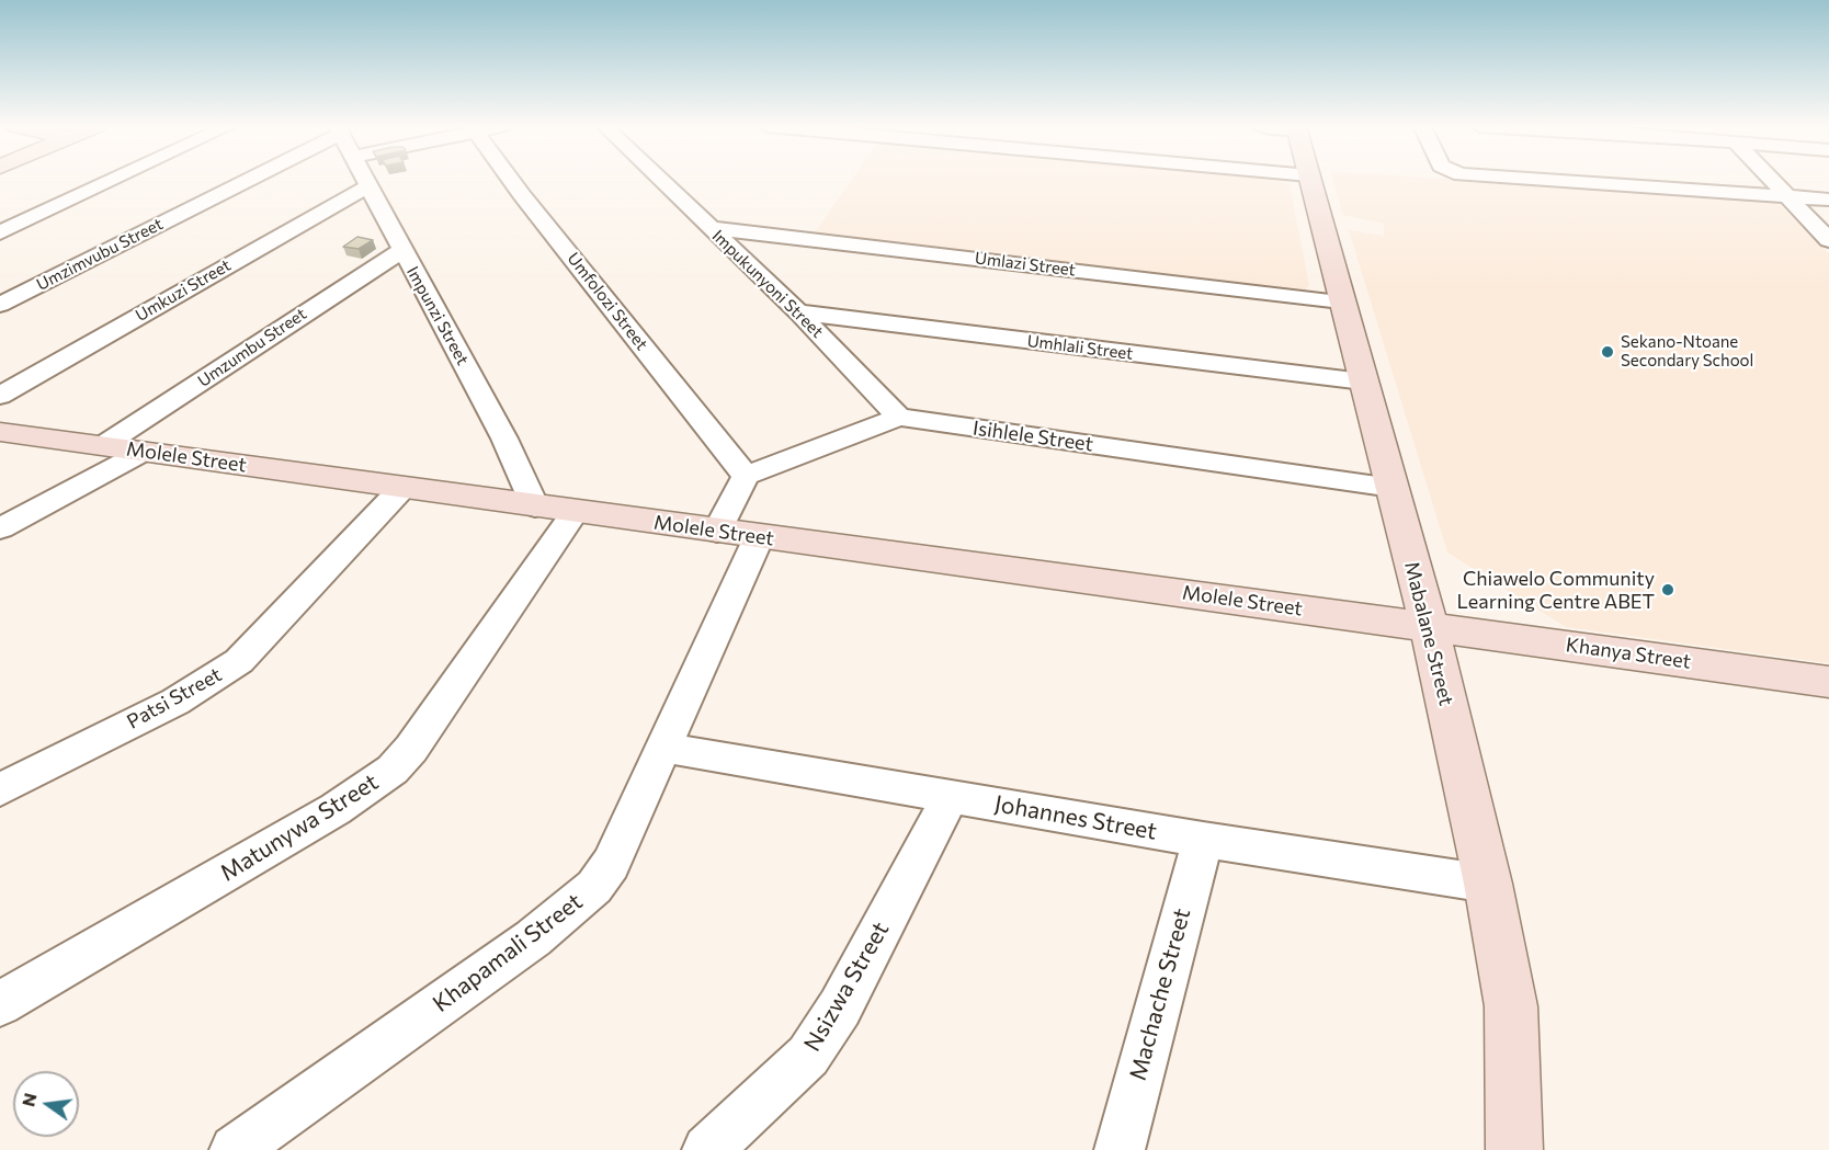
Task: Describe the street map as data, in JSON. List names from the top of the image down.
{
  "streets": {
    "street": [
      "Umzimvubu Street",
      "Umlazi Street",
      "Impukunyoni Street",
      "Umkuzi Street",
      "Umfolozi Street",
      "Impunzi Street",
      "Umzumbu Street",
      "Umhlali Street",
      "Isihlele Street",
      "Molele Street",
      "Mabalane Street",
      "Khanya Street",
      "Patsi Street",
      "Johannes Street",
      "Matunywa Street",
      "Khapamali Street",
      "Nsizwa Street",
      "Machache Street"
    ]
  },
  "crossings": [
    ["Umlazi Street", "Impukunyoni Street"],
    ["Umlazi Street", "Mabalane Street"],
    ["Impukunyoni Street", "Umhlali Street"],
    ["Impukunyoni Street", "Isihlele Street"],
    ["Umkuzi Street", "Impunzi Street"],
    ["Umfolozi Street", "Isihlele Street"],
    ["Impunzi Street", "Umzumbu Street"],
    ["Impunzi Street", "Molele Street"],
    ["Umzumbu Street", "Molele Street"],
    ["Umhlali Street", "Mabalane Street"],
    ["Isihlele Street", "Mabalane Street"],
    ["Molele Street", "Mabalane Street"],
    ["Molele Street", "Khanya Street"],
    ["Molele Street", "Patsi Street"],
    ["Molele Street", "Matunywa Street"],
    ["Molele Street", "Khapamali Street"],
    ["Mabalane Street", "Khanya Street"],
    ["Mabalane Street", "Johannes Street"],
    ["Johannes Street", "Khapamali Street"],
    ["Johannes Street", "Nsizwa Street"],
    ["Johannes Street", "Machache Street"]
  ],
  "places": ["Sekano-Ntoane Secondary School", "Chiawelo Community Learning Centre ABET"],
  "north": "left"
}
